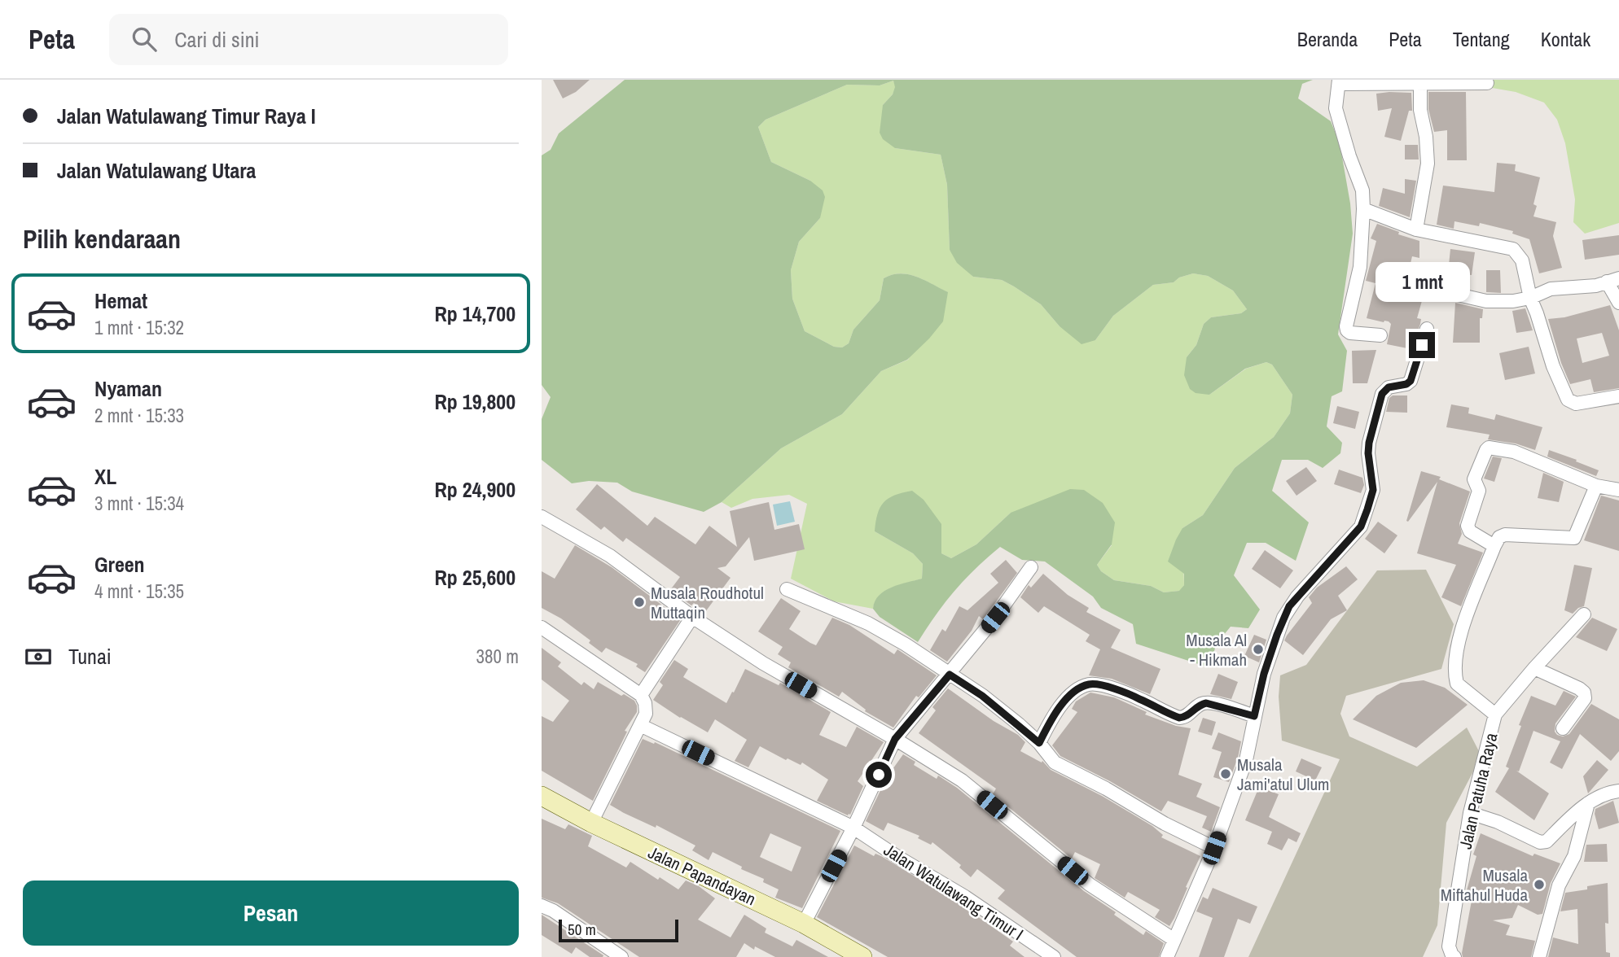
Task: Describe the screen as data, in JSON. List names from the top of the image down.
{
  "streets": {
    "main road": ["Jalan Papandayan"],
    "street": ["Jalan Patuha Raya", "Jalan Watulawang Timur I"]
  },
  "places": [
    "Musala Roudhotul Muttaqin",
    "Musala Al - Hikmah",
    "Musala Jami'atul Ulum",
    "Musala Miftahul Huda"
  ],
  "scale_bar": "50 m",
  "page": {
    "header": "Peta",
    "search": "Cari di sini",
    "nav": [
      "Beranda",
      "Peta",
      "Tentang",
      "Kontak"
    ],
    "banner": ["Jalan Watulawang Timur Raya I", "Jalan Watulawang Utara"],
    "heading": "Pilih kendaraan",
    "bubble": "1 mnt",
    "list": [
      {
        "name": "Hemat",
        "note": "1 mnt · 15:32",
        "value": "Rp 14,700"
      },
      {
        "name": "Nyaman",
        "note": "2 mnt · 15:33",
        "value": "Rp 19,800"
      },
      {
        "name": "XL",
        "note": "3 mnt · 15:34",
        "value": "Rp 24,900"
      },
      {
        "name": "Green",
        "note": "4 mnt · 15:35",
        "value": "Rp 25,600"
      }
    ],
    "pay": ["Tunai", "380 m"],
    "buttons": "Pesan",
    "scale": "50 m"
  }
}
